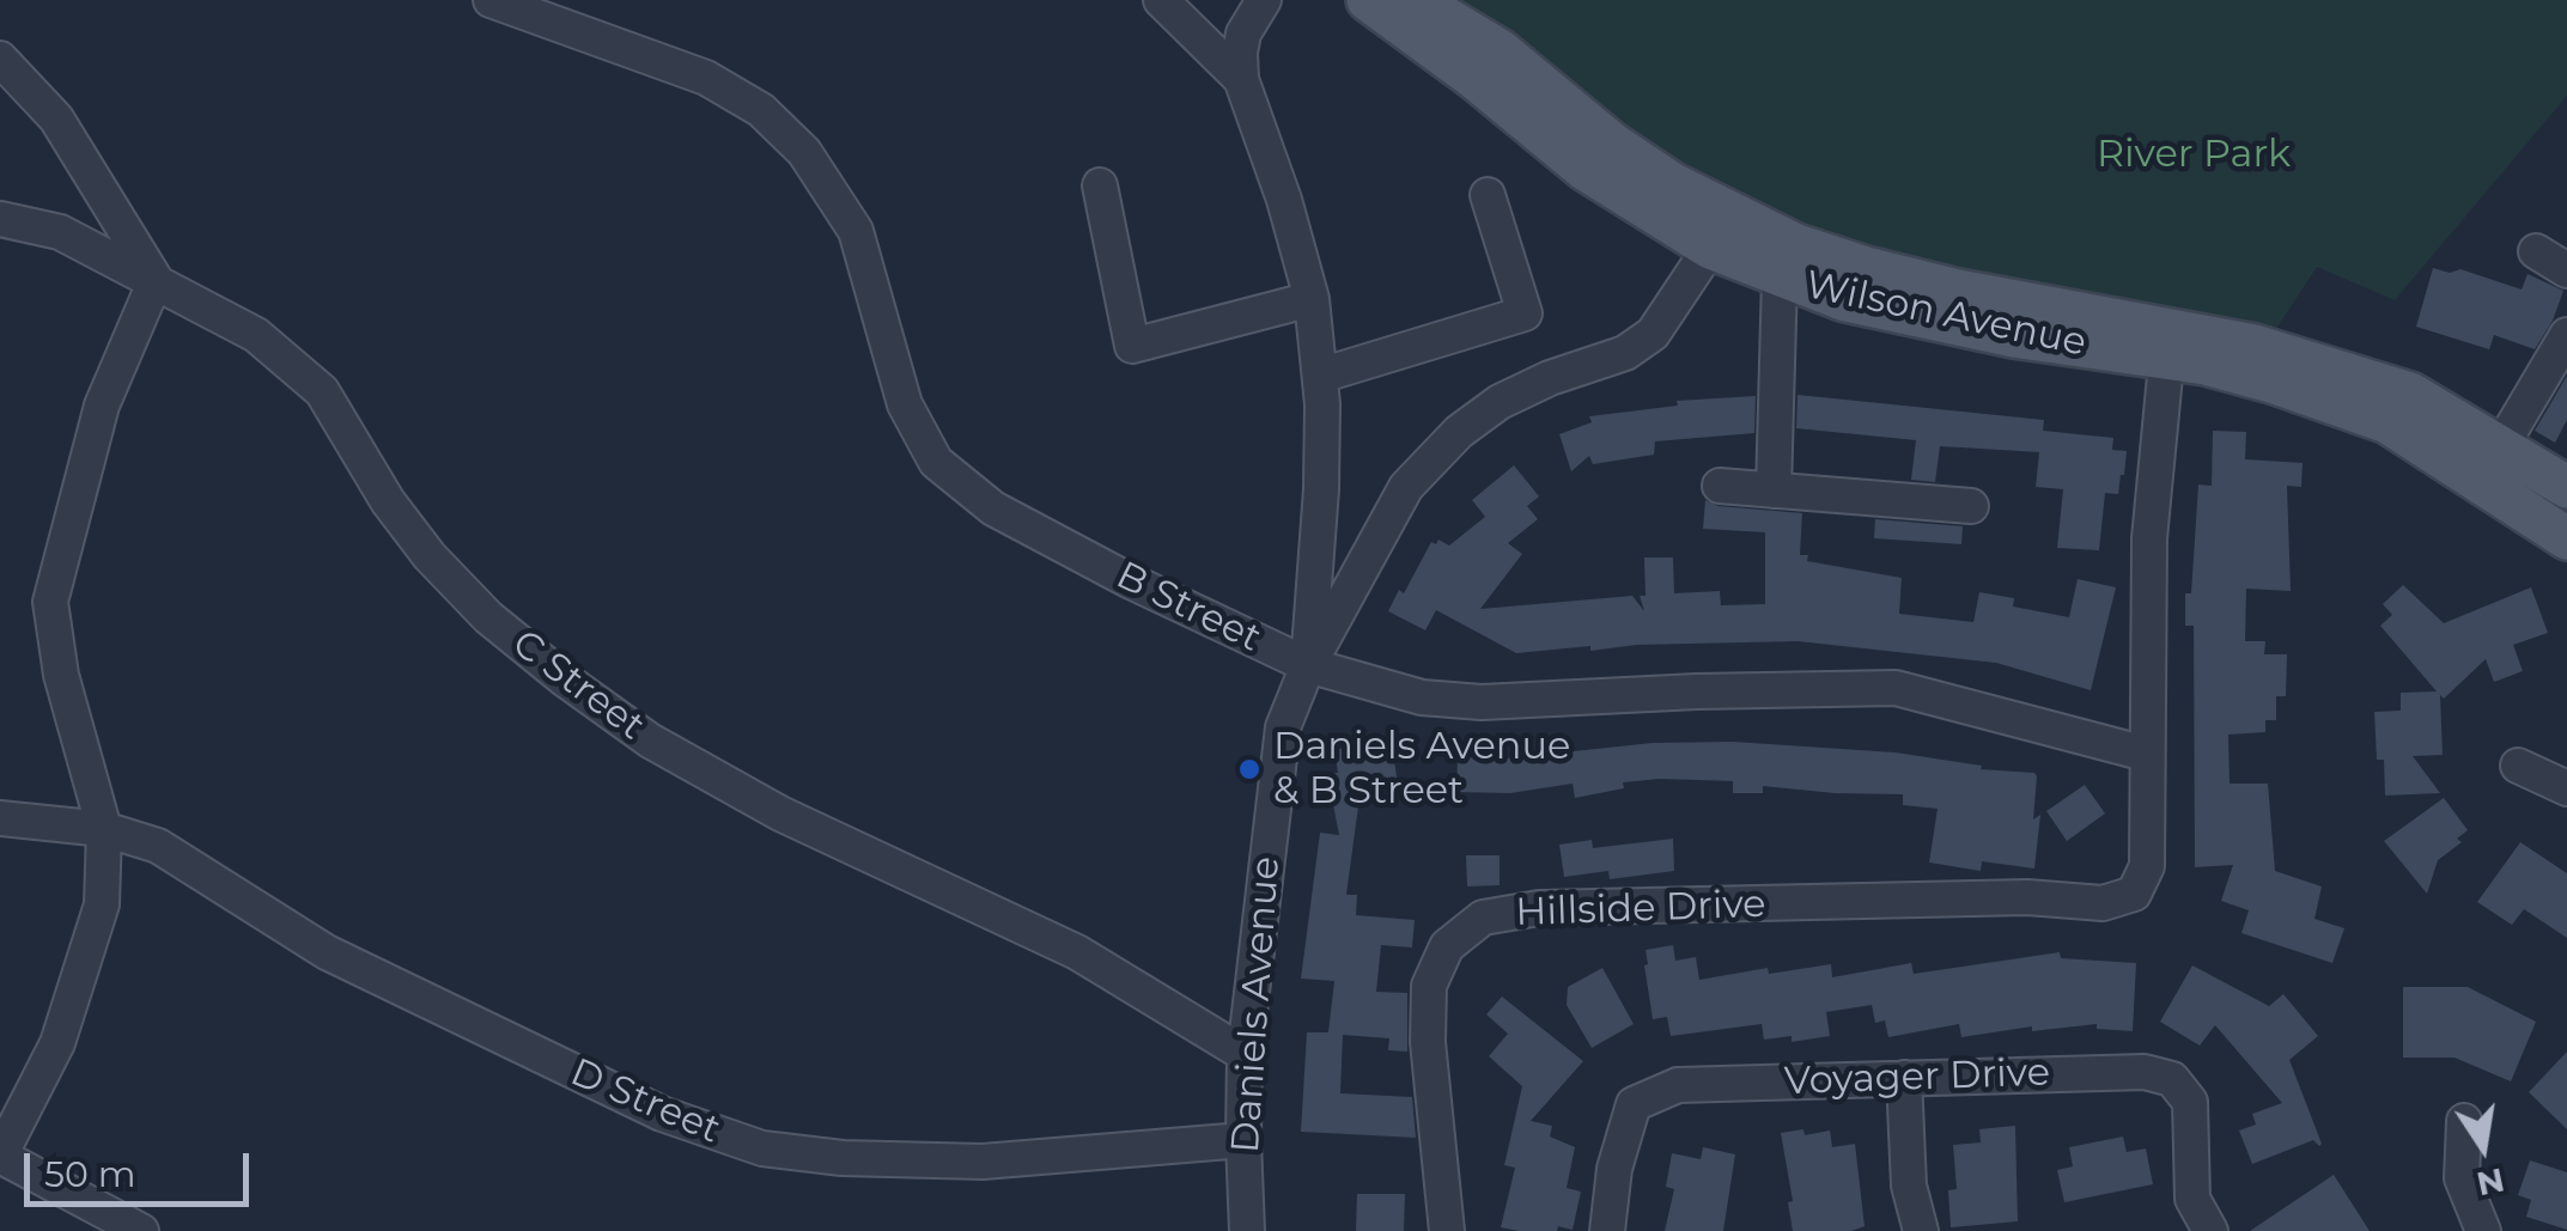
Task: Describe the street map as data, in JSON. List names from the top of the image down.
{
  "streets": {
    "main road": ["Wilson Avenue"],
    "street": [
      "B Street",
      "C Street",
      "Hillside Drive",
      "Daniels Avenue",
      "Voyager Drive",
      "D Street"
    ]
  },
  "crossings": [
    ["B Street", "Hillside Drive"],
    ["B Street", "Daniels Avenue"],
    ["C Street", "Daniels Avenue"],
    ["Daniels Avenue", "D Street"]
  ],
  "parks": ["River Park"],
  "places": ["Daniels Avenue & B Street"],
  "scale_bar": "50 m",
  "north": "bottom"
}
